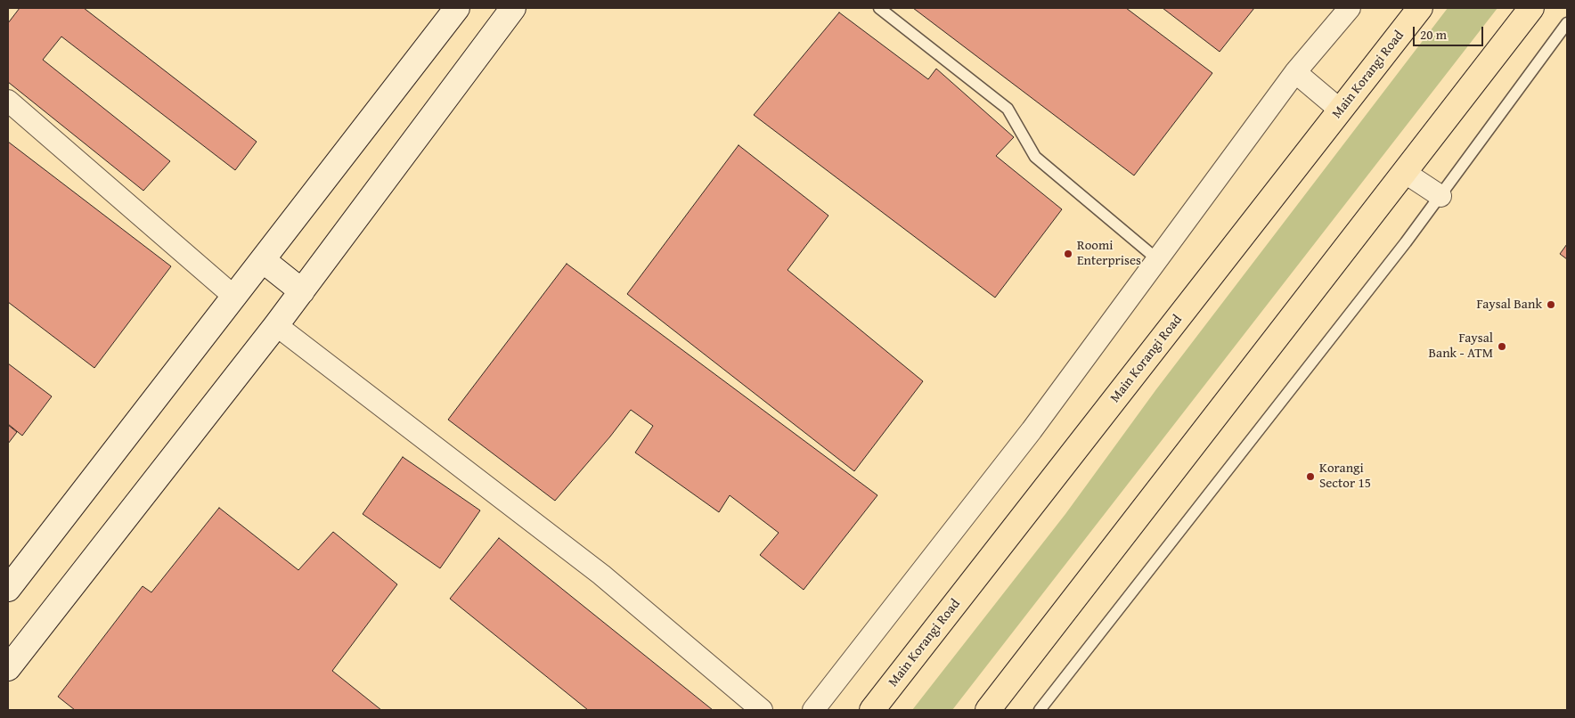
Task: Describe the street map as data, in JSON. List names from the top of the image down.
{
  "streets": {
    "main road": ["Main Korangi Road"]
  },
  "places": [
    "Roomi Enterprises",
    "Faysal Bank",
    "Faysal Bank - ATM",
    "Korangi Sector 15"
  ],
  "scale_bar": "20 m"
}
